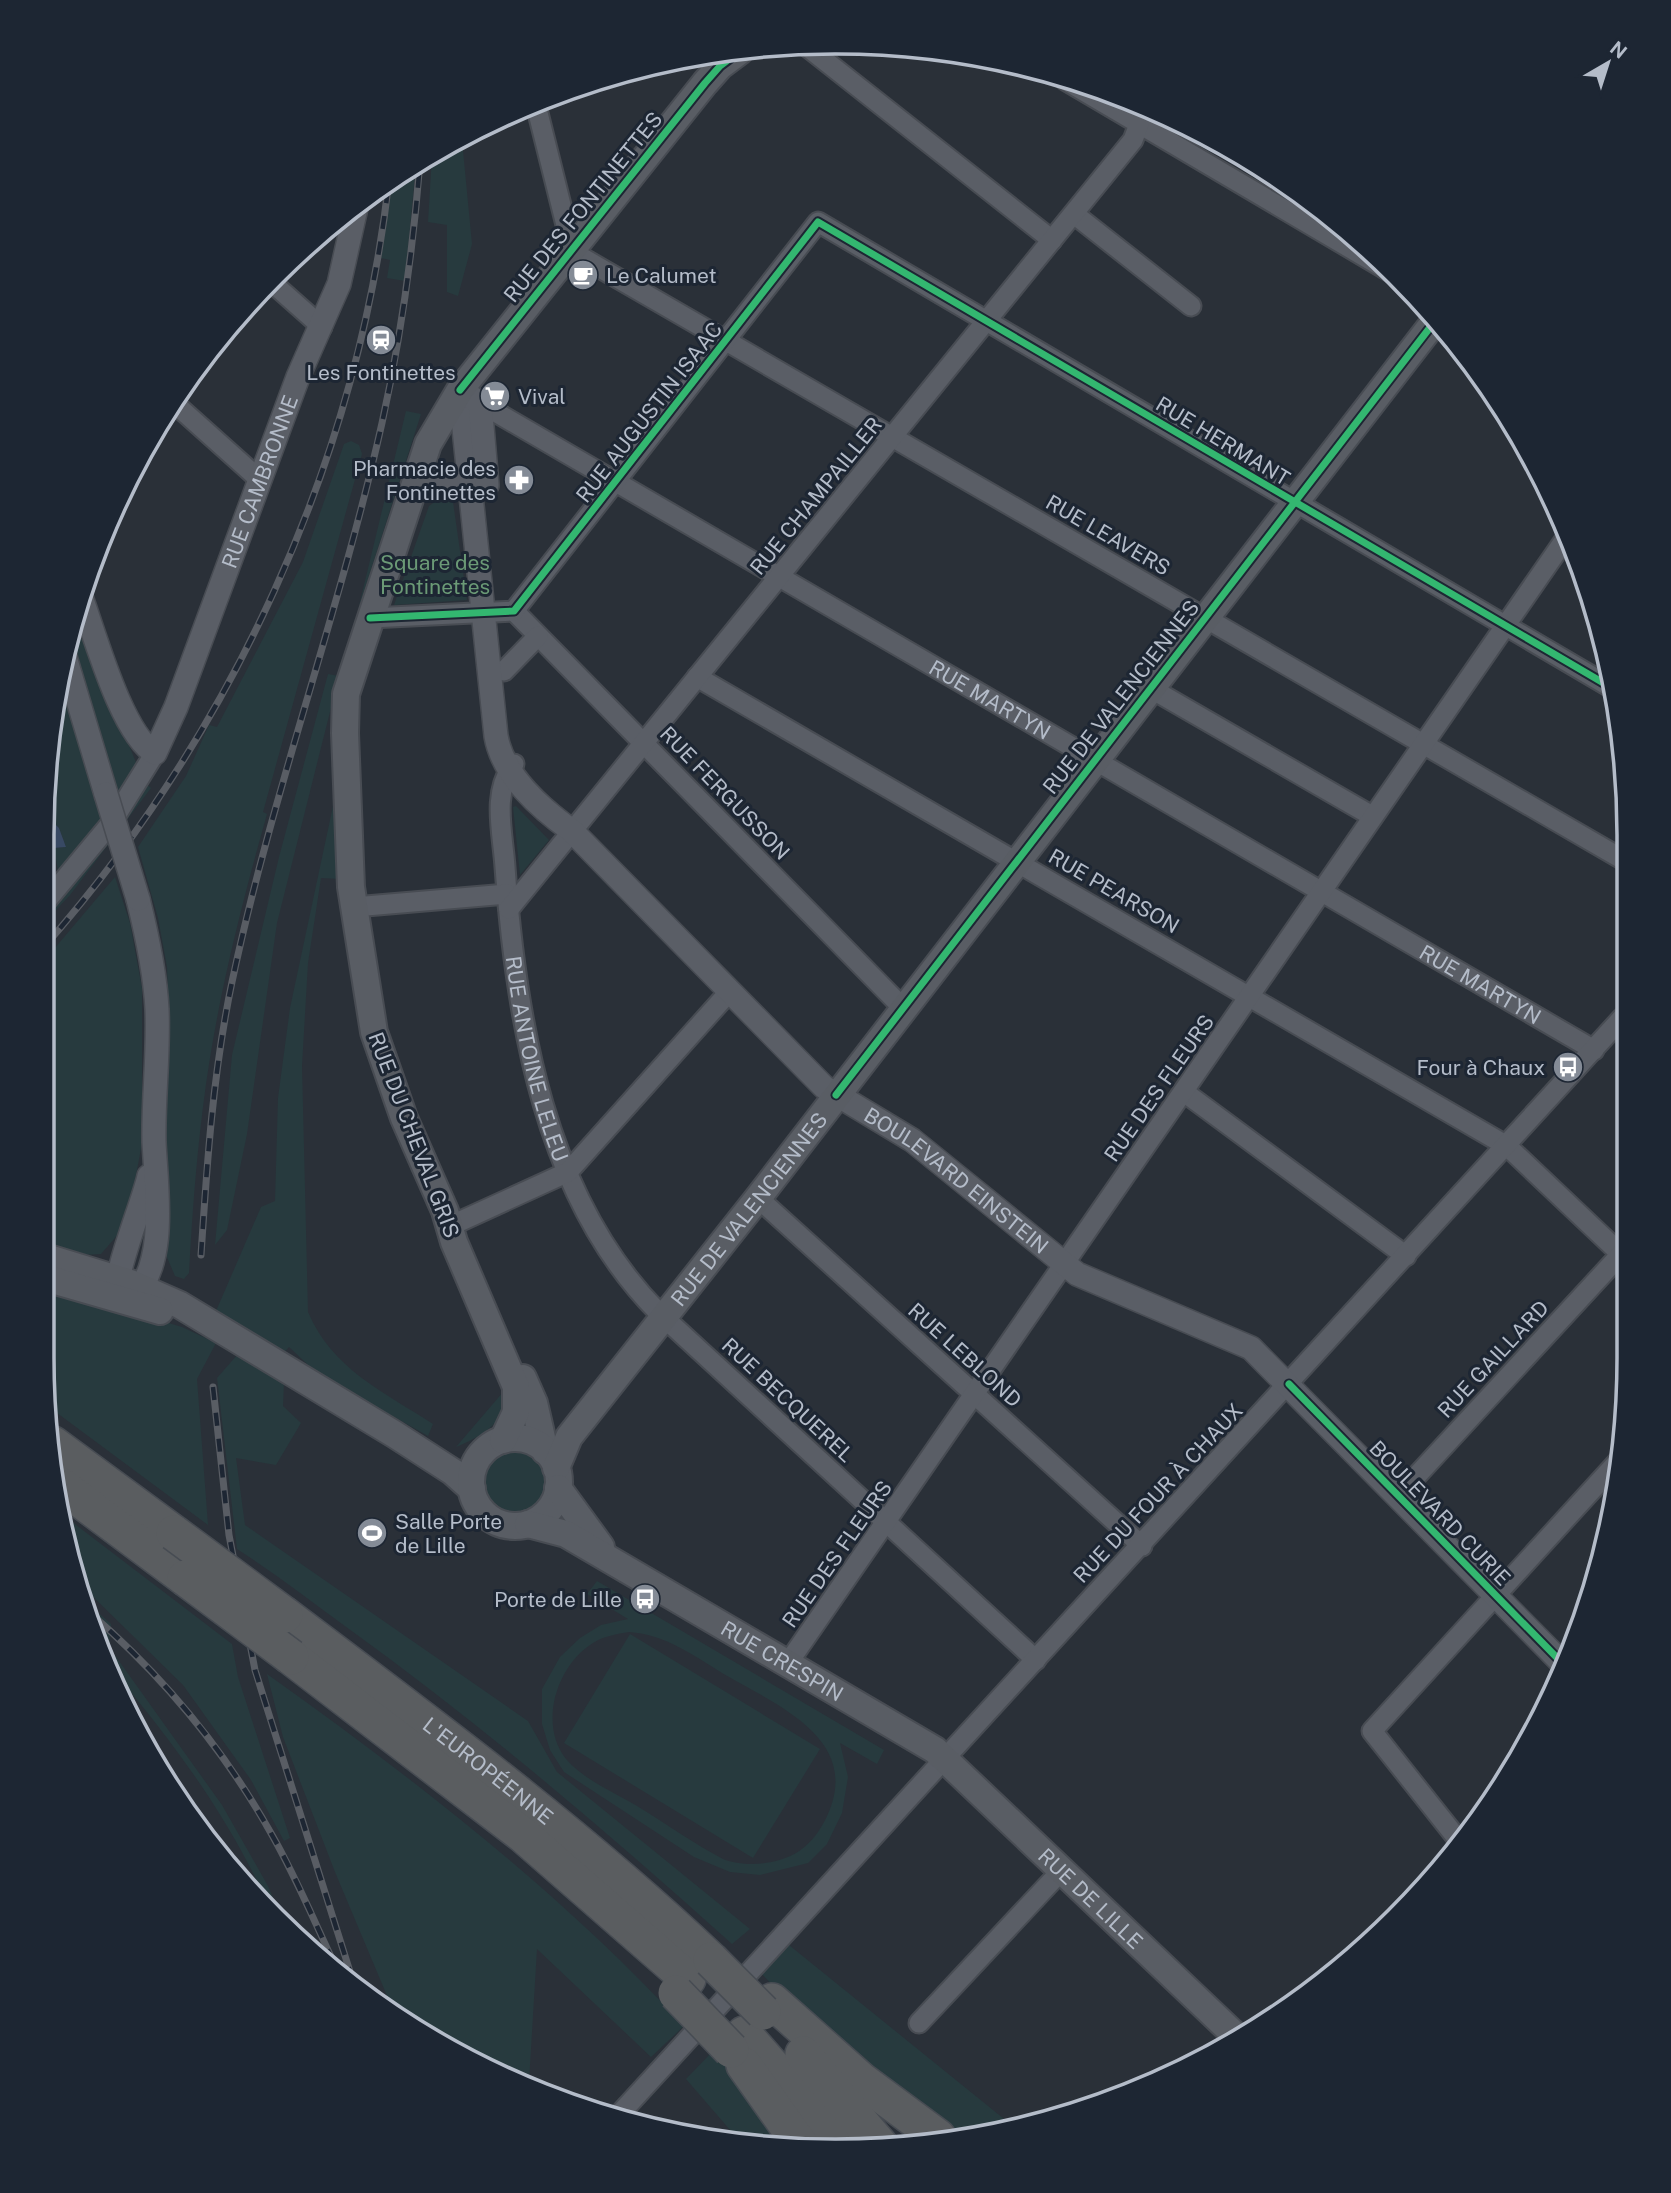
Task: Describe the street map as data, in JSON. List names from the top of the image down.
{
  "streets": {
    "highway": ["L'EUROPÉENNE"],
    "main road": [
      "RUE DES FONTINETTES",
      "RUE DE VALENCIENNES",
      "RUE DU CHEVAL GRIS",
      "RUE CRESPIN",
      "RUE DE LILLE"
    ],
    "street": [
      "RUE AUGUSTIN ISAAC",
      "RUE HERMANT",
      "RUE CAMBRONNE",
      "RUE CHAMPAILLER",
      "RUE LEAVERS",
      "RUE MARTYN",
      "RUE FERGUSSON",
      "RUE PEARSON",
      "RUE ANTOINE LELEU",
      "RUE DES FLEURS",
      "BOULEVARD EINSTEIN",
      "RUE LEBLOND",
      "RUE GAILLARD",
      "RUE BECQUEREL",
      "RUE DU FOUR À CHAUX",
      "BOULEVARD CURIE"
    ]
  },
  "crossings": [
    ["RUE DES FONTINETTES", "RUE LEAVERS"],
    ["RUE DES FONTINETTES", "RUE MARTYN"],
    ["RUE DES FONTINETTES", "RUE DU CHEVAL GRIS"],
    ["RUE AUGUSTIN ISAAC", "RUE HERMANT"],
    ["RUE AUGUSTIN ISAAC", "RUE LEAVERS"],
    ["RUE AUGUSTIN ISAAC", "RUE MARTYN"],
    ["RUE AUGUSTIN ISAAC", "RUE FERGUSSON"],
    ["RUE AUGUSTIN ISAAC", "RUE ANTOINE LELEU"],
    ["RUE HERMANT", "RUE CHAMPAILLER"],
    ["RUE HERMANT", "RUE DE VALENCIENNES"],
    ["RUE HERMANT", "RUE DES FLEURS"],
    ["RUE CHAMPAILLER", "RUE LEAVERS"],
    ["RUE CHAMPAILLER", "RUE MARTYN"],
    ["RUE CHAMPAILLER", "RUE FERGUSSON"],
    ["RUE CHAMPAILLER", "RUE PEARSON"],
    ["RUE CHAMPAILLER", "RUE ANTOINE LELEU"],
    ["RUE CHAMPAILLER", "BOULEVARD EINSTEIN"],
    ["RUE LEAVERS", "RUE DE VALENCIENNES"],
    ["RUE LEAVERS", "RUE DES FLEURS"],
    ["RUE DE VALENCIENNES", "RUE MARTYN"],
    ["RUE DE VALENCIENNES", "RUE FERGUSSON"],
    ["RUE DE VALENCIENNES", "RUE PEARSON"],
    ["RUE DE VALENCIENNES", "RUE ANTOINE LELEU"],
    ["RUE DE VALENCIENNES", "RUE DU CHEVAL GRIS"],
    ["RUE DE VALENCIENNES", "BOULEVARD EINSTEIN"],
    ["RUE DE VALENCIENNES", "RUE LEBLOND"],
    ["RUE DE VALENCIENNES", "RUE BECQUEREL"],
    ["RUE DE VALENCIENNES", "RUE CRESPIN"],
    ["RUE MARTYN", "RUE DES FLEURS"],
    ["RUE MARTYN", "RUE DU FOUR À CHAUX"],
    ["RUE FERGUSSON", "RUE ANTOINE LELEU"],
    ["RUE PEARSON", "RUE DES FLEURS"],
    ["RUE PEARSON", "RUE DU FOUR À CHAUX"],
    ["RUE ANTOINE LELEU", "BOULEVARD EINSTEIN"],
    ["RUE ANTOINE LELEU", "RUE BECQUEREL"],
    ["RUE DES FLEURS", "BOULEVARD EINSTEIN"],
    ["RUE DES FLEURS", "RUE LEBLOND"],
    ["RUE DES FLEURS", "RUE BECQUEREL"],
    ["RUE DES FLEURS", "RUE CRESPIN"],
    ["RUE DU CHEVAL GRIS", "RUE CRESPIN"],
    ["BOULEVARD EINSTEIN", "RUE DU FOUR À CHAUX"],
    ["BOULEVARD EINSTEIN", "BOULEVARD CURIE"],
    ["RUE LEBLOND", "RUE DU FOUR À CHAUX"],
    ["RUE GAILLARD", "BOULEVARD CURIE"],
    ["RUE BECQUEREL", "RUE DU FOUR À CHAUX"],
    ["RUE DU FOUR À CHAUX", "BOULEVARD CURIE"],
    ["RUE DU FOUR À CHAUX", "RUE CRESPIN"],
    ["RUE DU FOUR À CHAUX", "RUE DE LILLE"],
    ["RUE CRESPIN", "RUE DE LILLE"]
  ],
  "parks": ["Square des Fontinettes"],
  "places": {
    "cafe": ["Le Calumet"],
    "station": ["Les Fontinettes"],
    "supermarket": ["Vival"],
    "pharmacy": ["Pharmacie des Fontinettes"],
    "bus stop": ["Four à Chaux", "Porte de Lille"],
    "sports": ["Salle Porte de Lille"]
  },
  "north": "top right"
}
